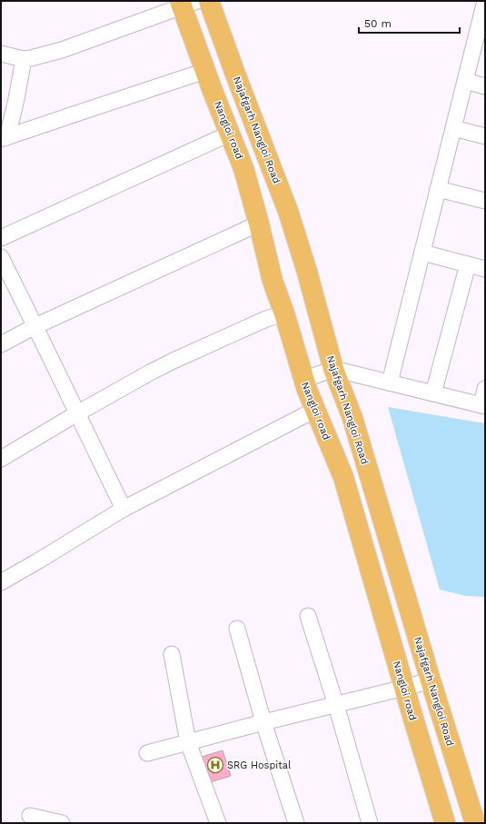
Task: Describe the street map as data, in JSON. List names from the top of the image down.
{
  "streets": {
    "main road": ["Nangloi road", "Najafgarh Nangloi Road"]
  },
  "places": {
    "hospital": ["SRG Hospital"]
  },
  "scale_bar": "50 m"
}
